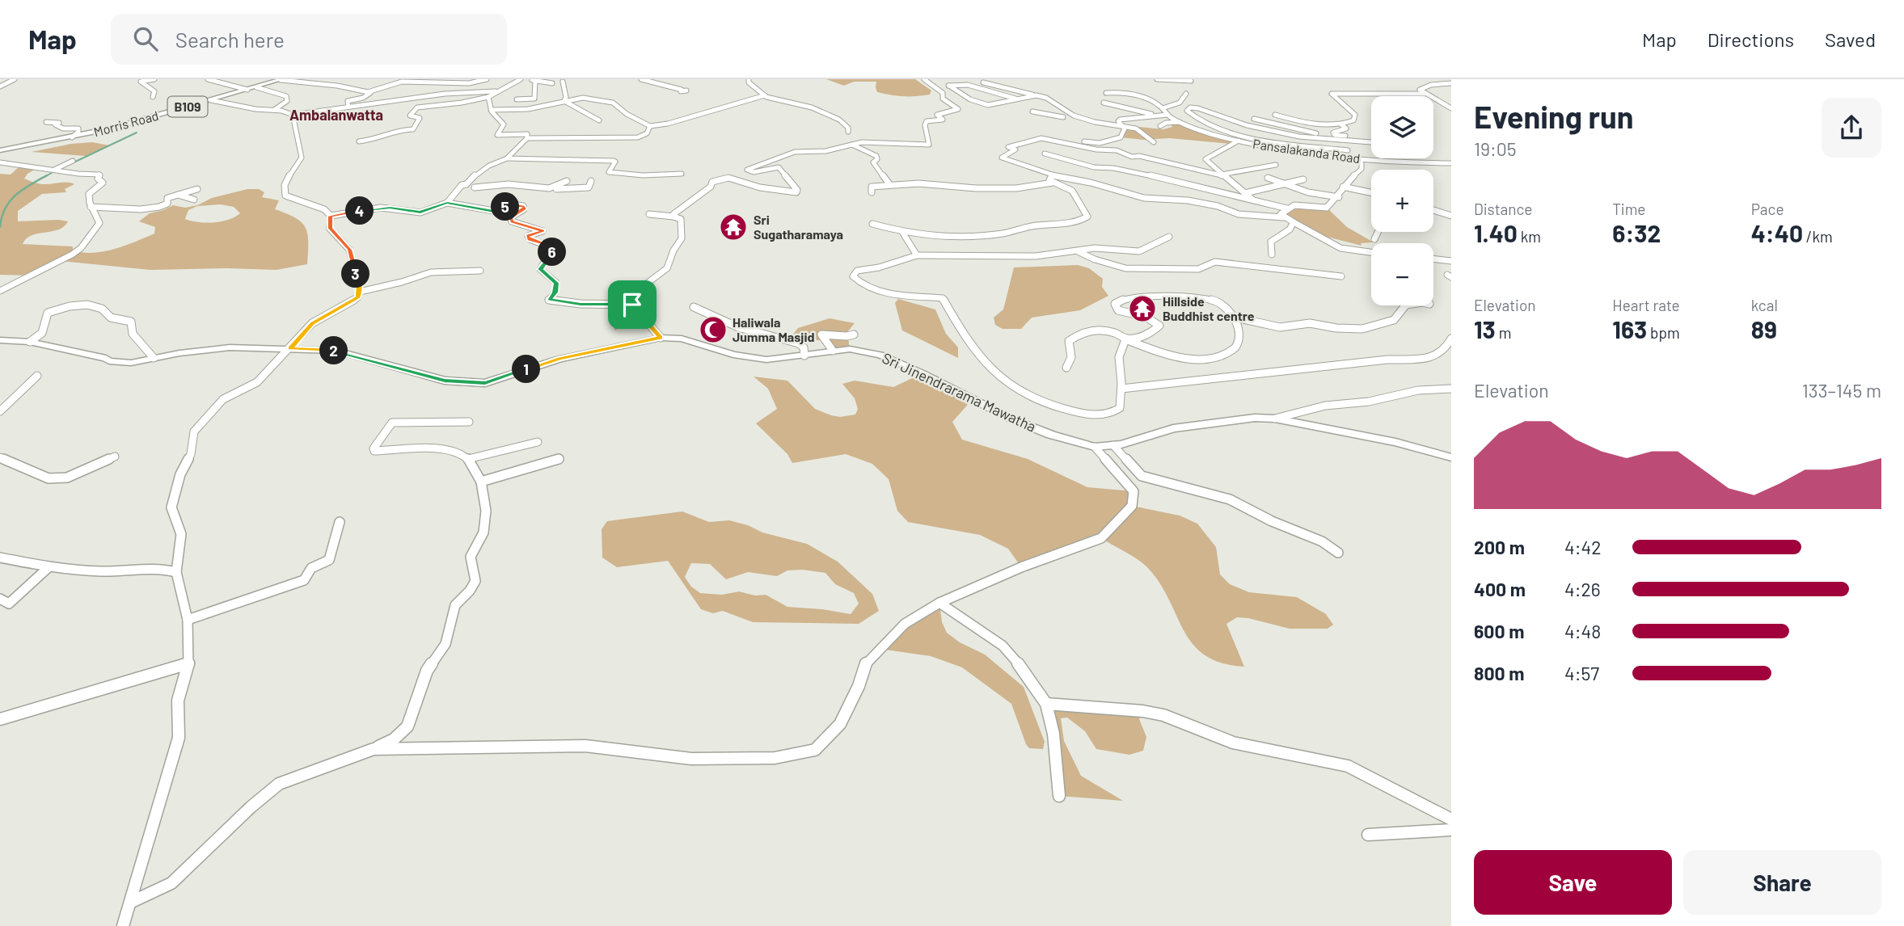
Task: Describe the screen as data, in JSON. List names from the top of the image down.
{
  "streets": {
    "main road": ["B109", "Morris Road", "Sri Jinendrarama Mawatha"],
    "street": ["Pansalakanda Road"]
  },
  "districts": ["Ambalanwatta"],
  "places": {
    "temple": ["Sri Sugatharamaya", "Hillside Buddhist centre"],
    "mosque": ["Haliwala Jumma Masjid"]
  },
  "page": {
    "header": "Map",
    "search": "Search here",
    "nav": ["Map", "Directions", "Saved"],
    "heading": ["Evening run", "19:05"],
    "map_buttons": ["+", "−"],
    "stats": [
      ["Distance", "1.40 km"],
      ["Time", "6:32"],
      ["Pace", "4:40 /km"],
      ["Elevation", "13 m"],
      ["Heart rate", "163 bpm"],
      ["kcal", "89"]
    ],
    "pins": [
      "5",
      "4",
      "6",
      "3",
      "2",
      "1"
    ],
    "chart": ["Elevation", "133–145 m"],
    "list": [
      {
        "name": "200 m",
        "note": "4:42"
      },
      {
        "name": "400 m",
        "note": "4:26"
      },
      {
        "name": "600 m",
        "note": "4:48"
      },
      {
        "name": "800 m",
        "note": "4:57"
      }
    ],
    "buttons": ["Save", "Share"]
  }
}
